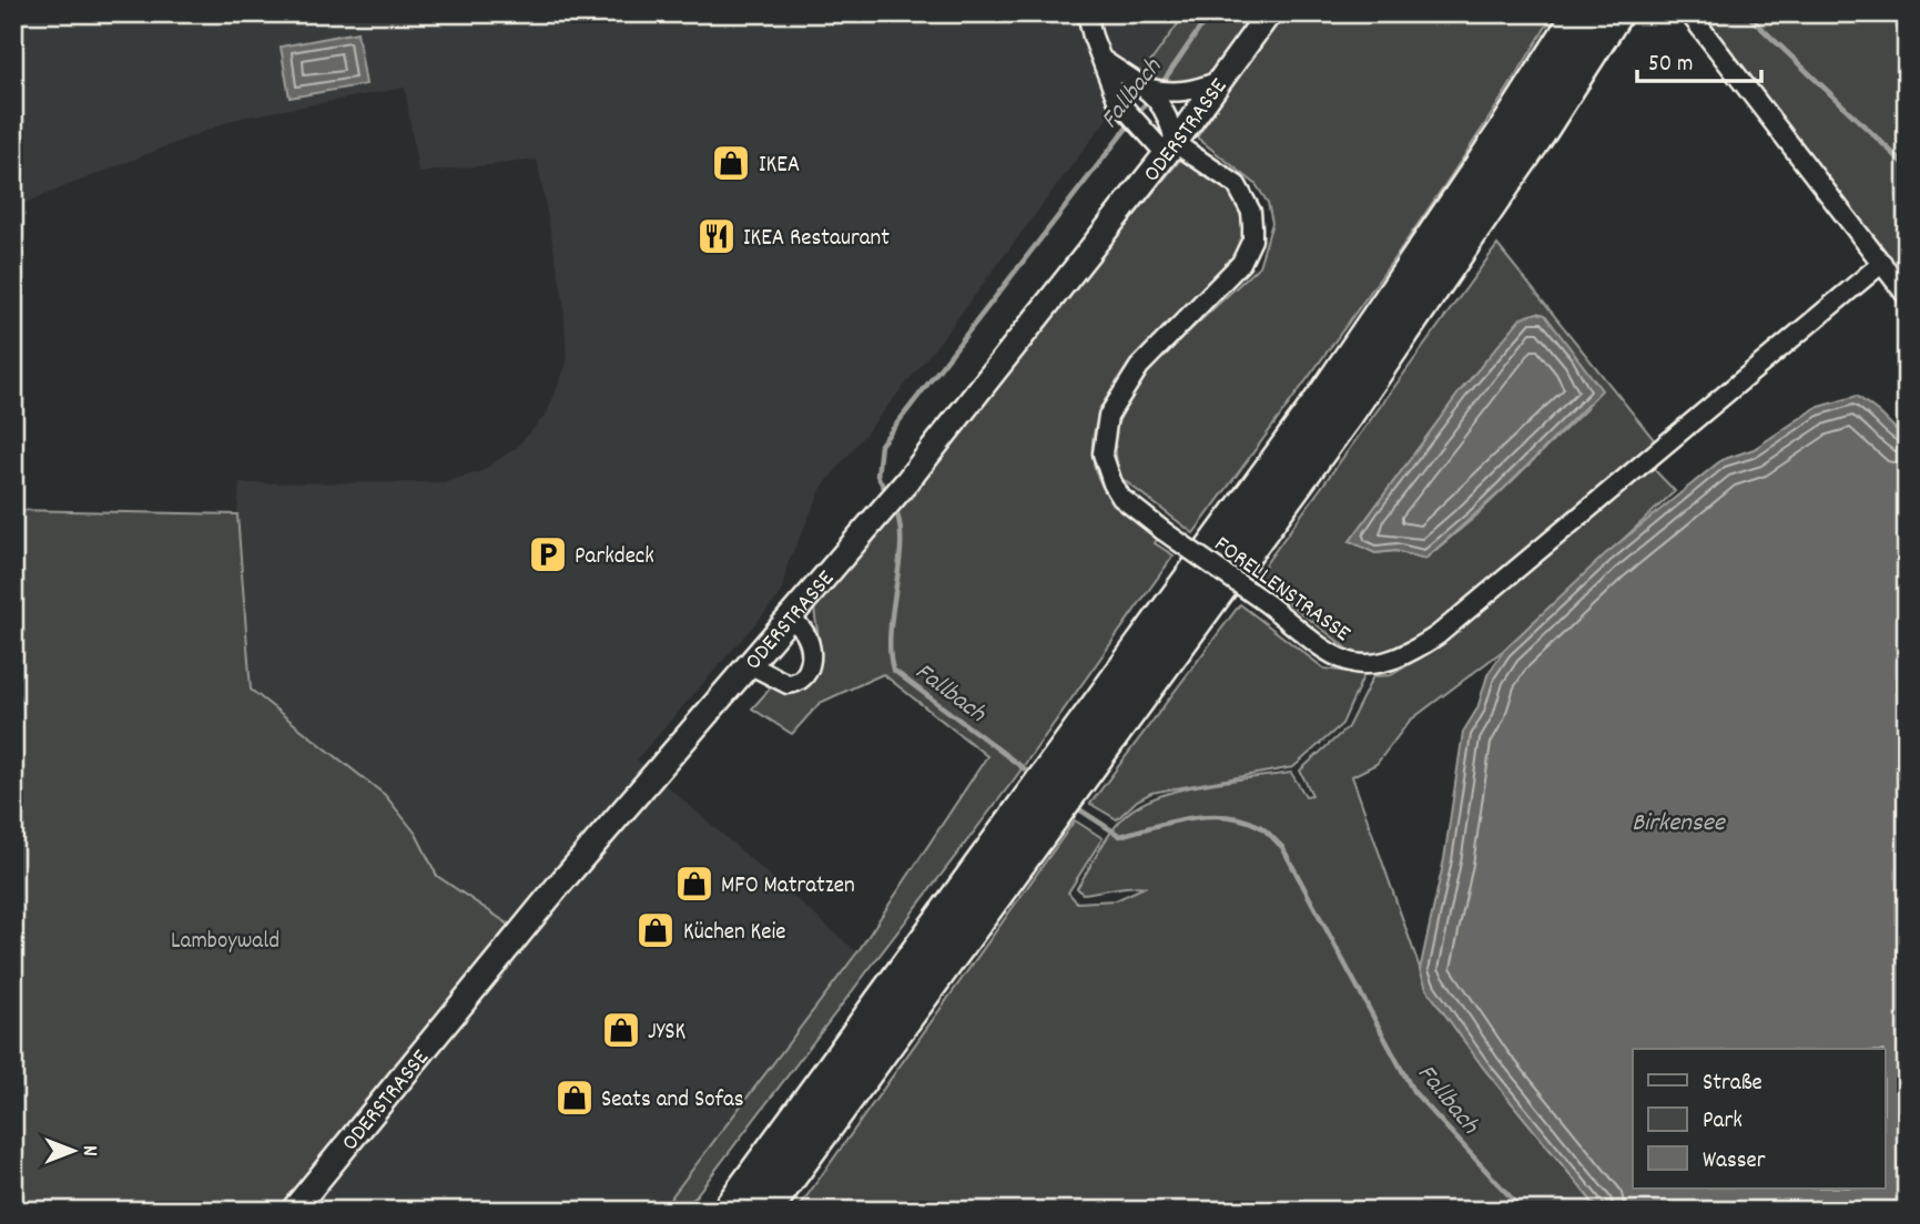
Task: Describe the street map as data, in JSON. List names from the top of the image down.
{
  "streets": {
    "street": ["ODERSTRASSE", "FORELLENSTRASSE"]
  },
  "crossings": [
    ["ODERSTRASSE", "FORELLENSTRASSE"]
  ],
  "water": ["Fallbach", "Birkensee"],
  "parks": ["Lamboywald"],
  "places": {
    "shop": [
      "IKEA",
      "MFO Matratzen",
      "Küchen Keie",
      "JYSK",
      "Seats and Sofas"
    ],
    "restaurant": ["IKEA Restaurant"],
    "parking": ["Parkdeck"]
  },
  "legend": ["Straße", "Park", "Wasser"],
  "scale_bar": "50 m",
  "north": "right"
}
